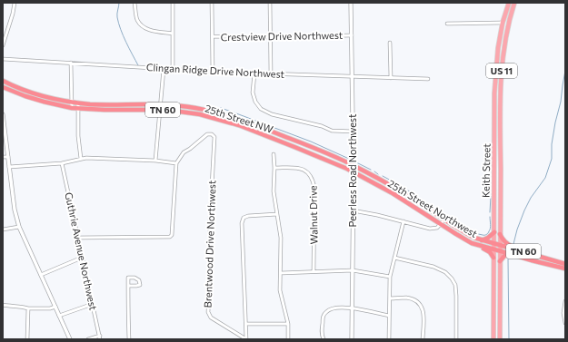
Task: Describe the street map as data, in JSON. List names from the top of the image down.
{
  "streets": {
    "highway": ["TN 60", "25th Street NW", "25th Street Northwest"],
    "main road": ["US 11", "Keith Street"],
    "street": [
      "Crestview Drive Northwest",
      "Clingan Ridge Drive Northwest",
      "Peerless Road Northwest",
      "Walnut Drive",
      "Brentwood Drive Northwest",
      "Guthrie Avenue Northwest"
    ]
  },
  "crossings": [
    ["Crestview Drive Northwest", "Peerless Road Northwest"],
    ["Clingan Ridge Drive Northwest", "Peerless Road Northwest"],
    ["25th Street NW", "Peerless Road Northwest"],
    ["25th Street NW", "25th Street Northwest"],
    ["Peerless Road Northwest", "25th Street Northwest"],
    ["Keith Street", "25th Street Northwest"]
  ]
}
